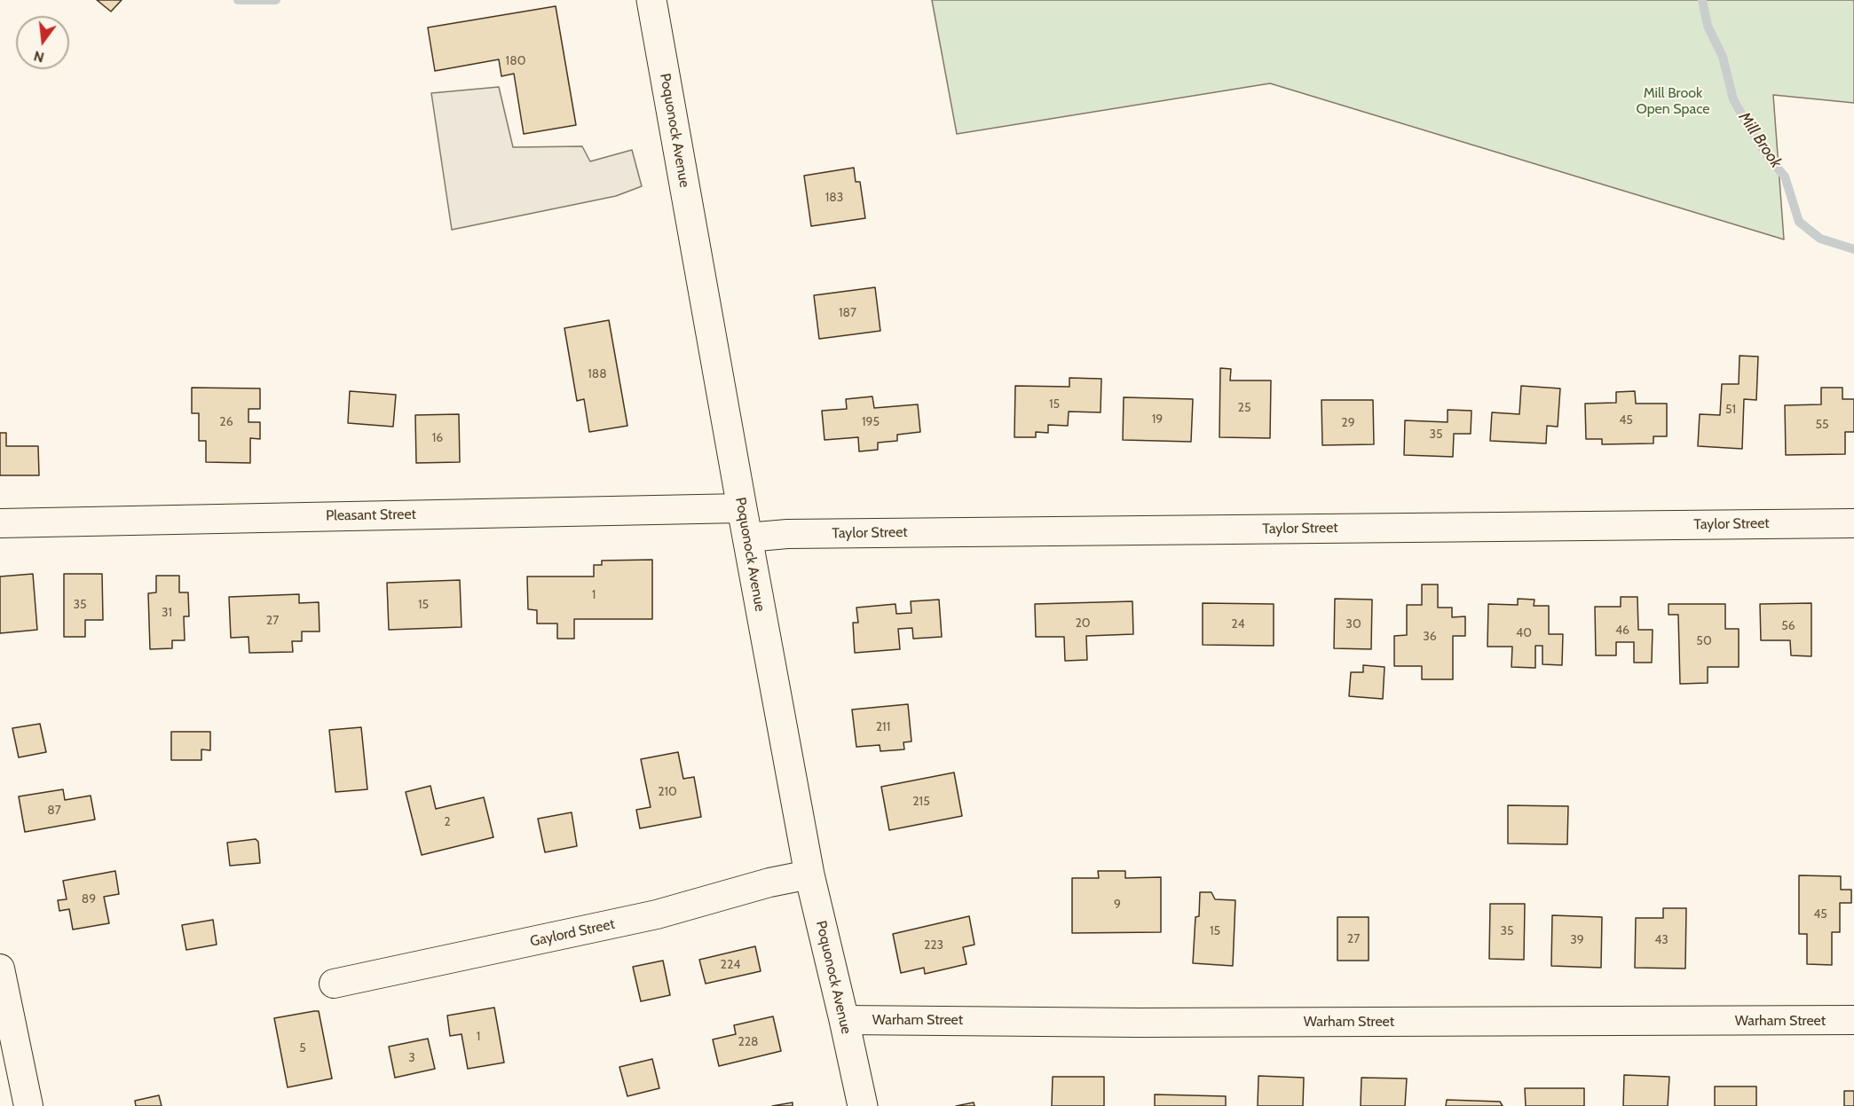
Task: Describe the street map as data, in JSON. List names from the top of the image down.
{
  "streets": {
    "main road": ["Poquonock Avenue"],
    "street": [
      "Pleasant Street",
      "Taylor Street",
      "Gaylord Street",
      "Warham Street"
    ]
  },
  "crossings": [
    ["Poquonock Avenue", "Pleasant Street"],
    ["Poquonock Avenue", "Taylor Street"],
    ["Poquonock Avenue", "Gaylord Street"],
    ["Poquonock Avenue", "Warham Street"]
  ],
  "water": ["Mill Brook"],
  "parks": ["Mill Brook Open Space"],
  "house_numbers": [
    "180",
    "183",
    "187",
    "188",
    "15",
    "25",
    "51",
    "19",
    "45",
    "26",
    "195",
    "29",
    "55",
    "35",
    "16",
    "1",
    "35",
    "15",
    "31",
    "27",
    "20",
    "24",
    "30",
    "56",
    "46",
    "40",
    "36",
    "50",
    "211",
    "210",
    "215",
    "87",
    "2",
    "89",
    "9",
    "45",
    "15",
    "35",
    "27",
    "39",
    "43",
    "223",
    "224",
    "1",
    "228",
    "5",
    "3"
  ],
  "north": "bottom"
}
